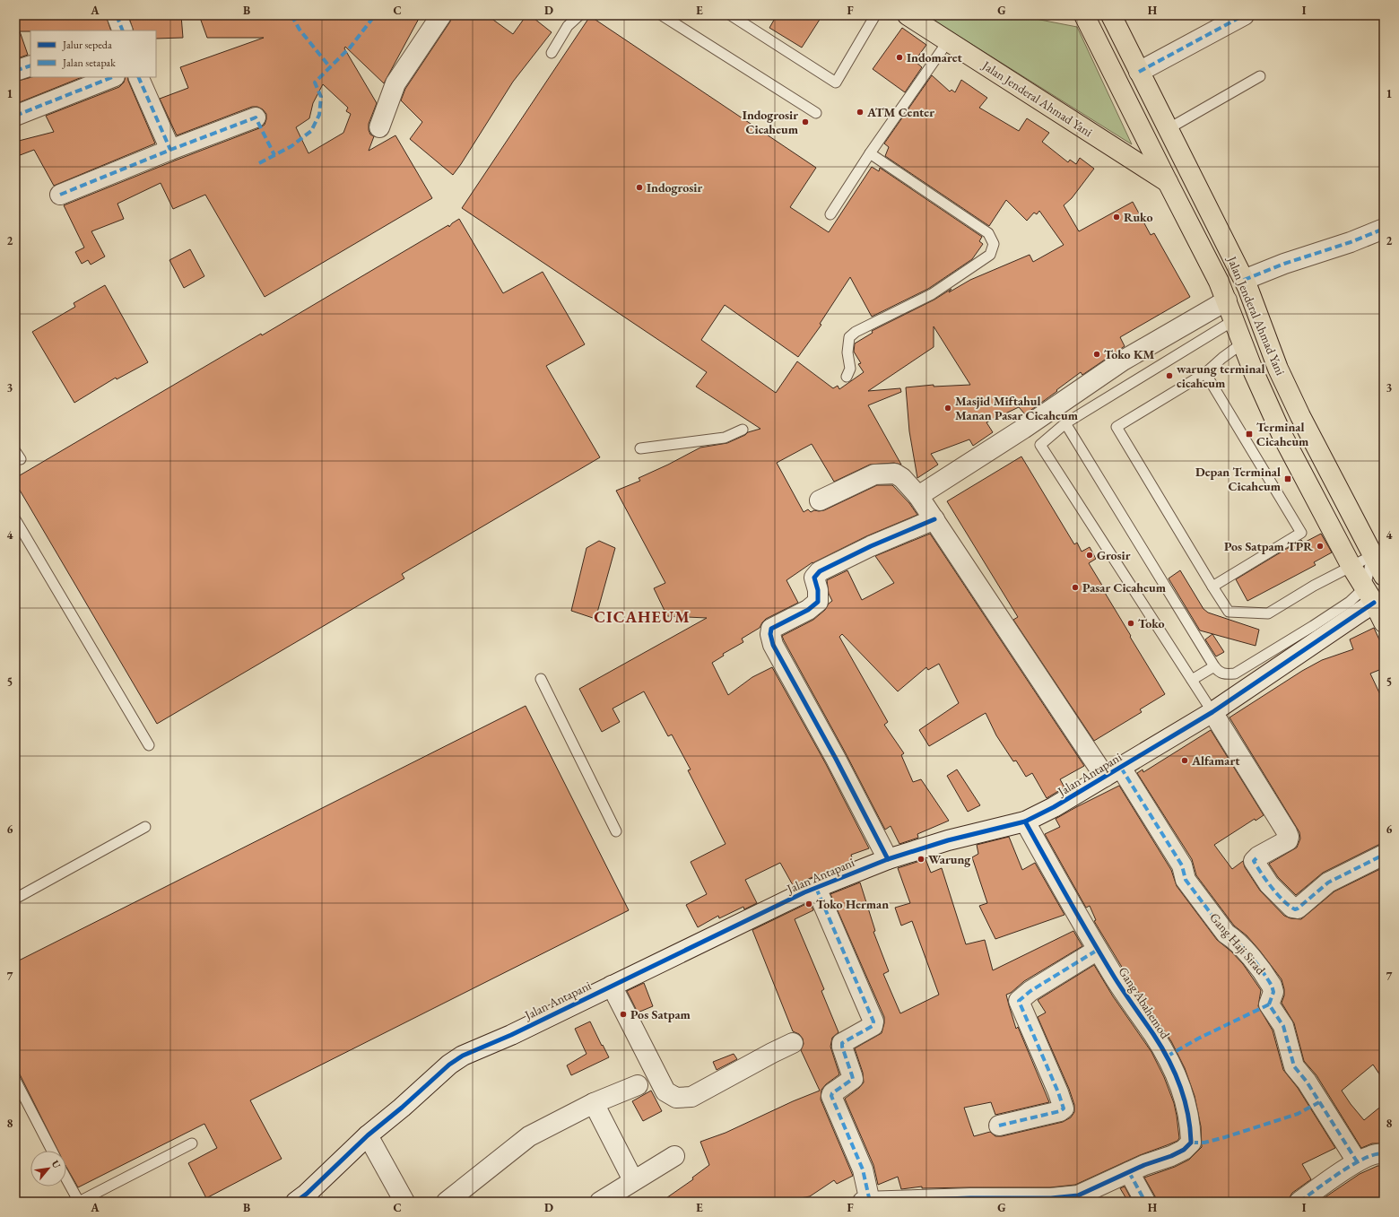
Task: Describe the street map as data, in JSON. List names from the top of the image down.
{
  "streets": {
    "main road": ["Jalan Jenderal Ahmad Yani"],
    "street": ["Jalan Antapani", "Gang Haji Sirad", "Gang Abahemod"]
  },
  "crossings": [
    ["Jalan Jenderal Ahmad Yani", "Jalan Antapani"],
    ["Jalan Antapani", "Gang Haji Sirad"],
    ["Jalan Antapani", "Gang Abahemod"]
  ],
  "districts": ["CICAHEUM"],
  "places": {
    "other": [
      "Indomaret",
      "ATM Center",
      "Indogrosir Cicaheum",
      "Indogrosir",
      "Ruko",
      "Toko KM",
      "warung terminal cicaheum",
      "Masjid Miftahul Manan Pasar Cicaheum",
      "Pos Satpam TPR",
      "Grosir",
      "Pasar Cicaheum",
      "Toko",
      "Alfamart",
      "Warung",
      "Toko Herman",
      "Pos Satpam"
    ],
    "transit": ["Terminal Cicaheum", "Depan Terminal Cicaheum"]
  },
  "legend": ["Jalur sepeda", "Jalan setapak"],
  "north": "top right",
  "grid": {
    "columns": [
      "A",
      "B",
      "C",
      "D",
      "E",
      "F",
      "G",
      "H",
      "I"
    ],
    "rows": [
      "1",
      "2",
      "3",
      "4",
      "5",
      "6",
      "7",
      "8"
    ]
  }
}
